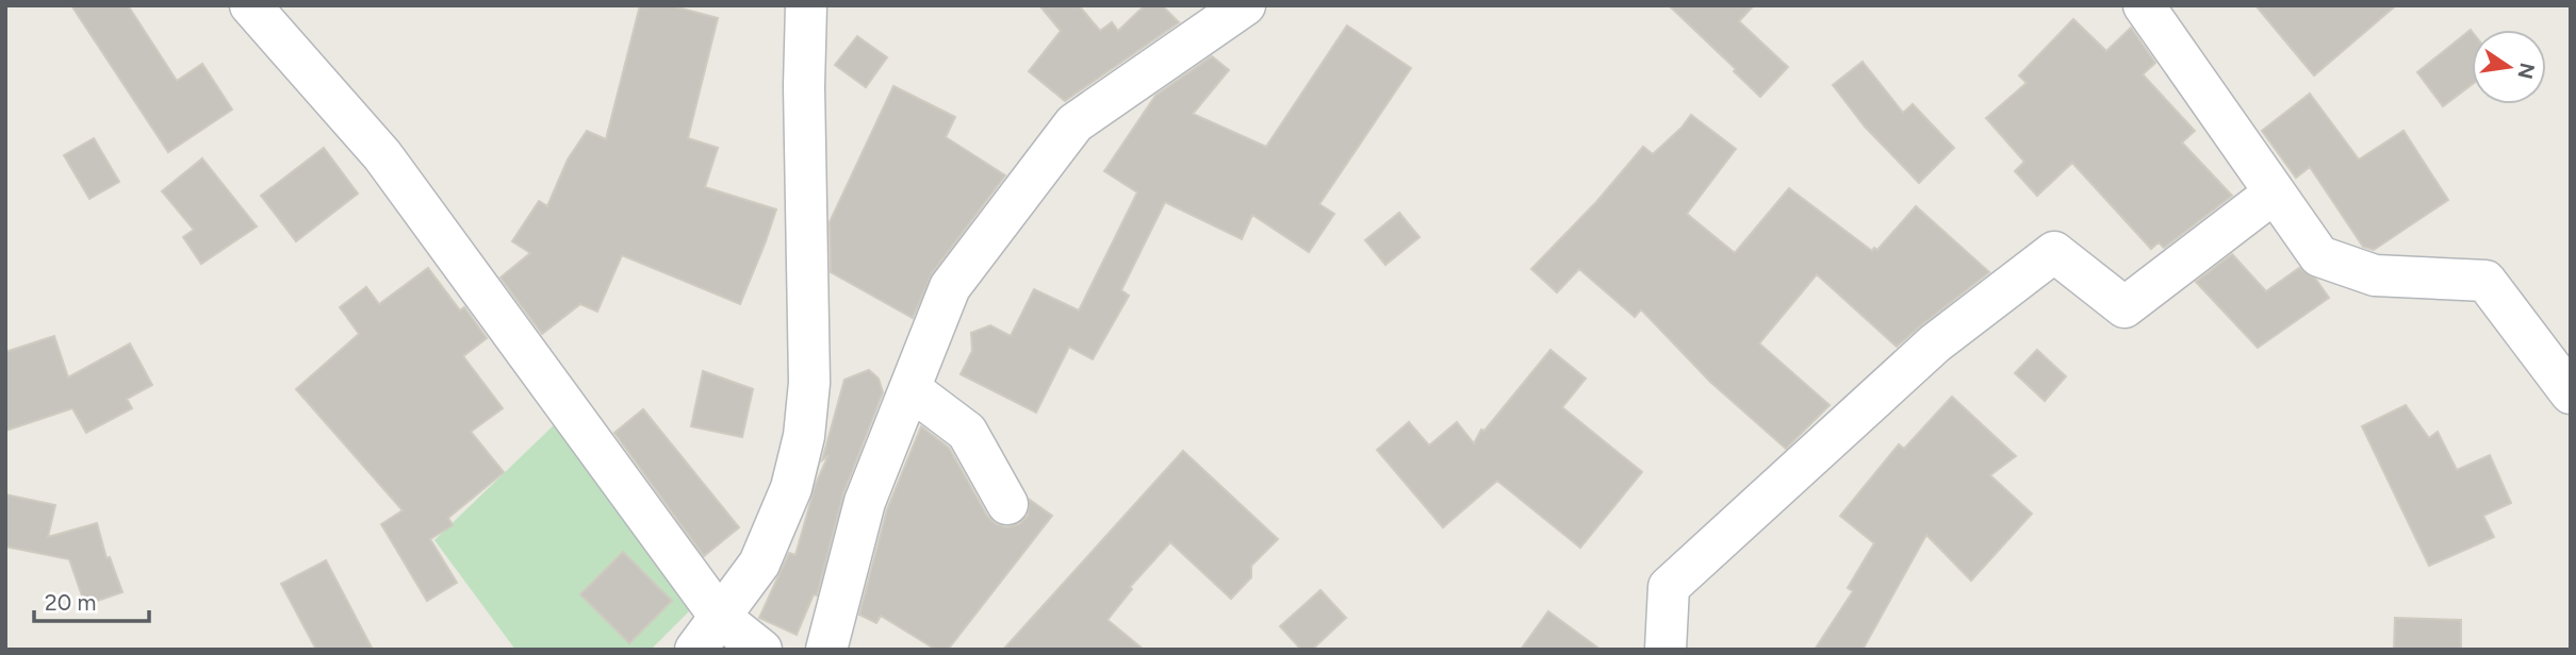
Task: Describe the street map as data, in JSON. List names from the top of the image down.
{
  "scale_bar": "20 m",
  "north": "right"
}
